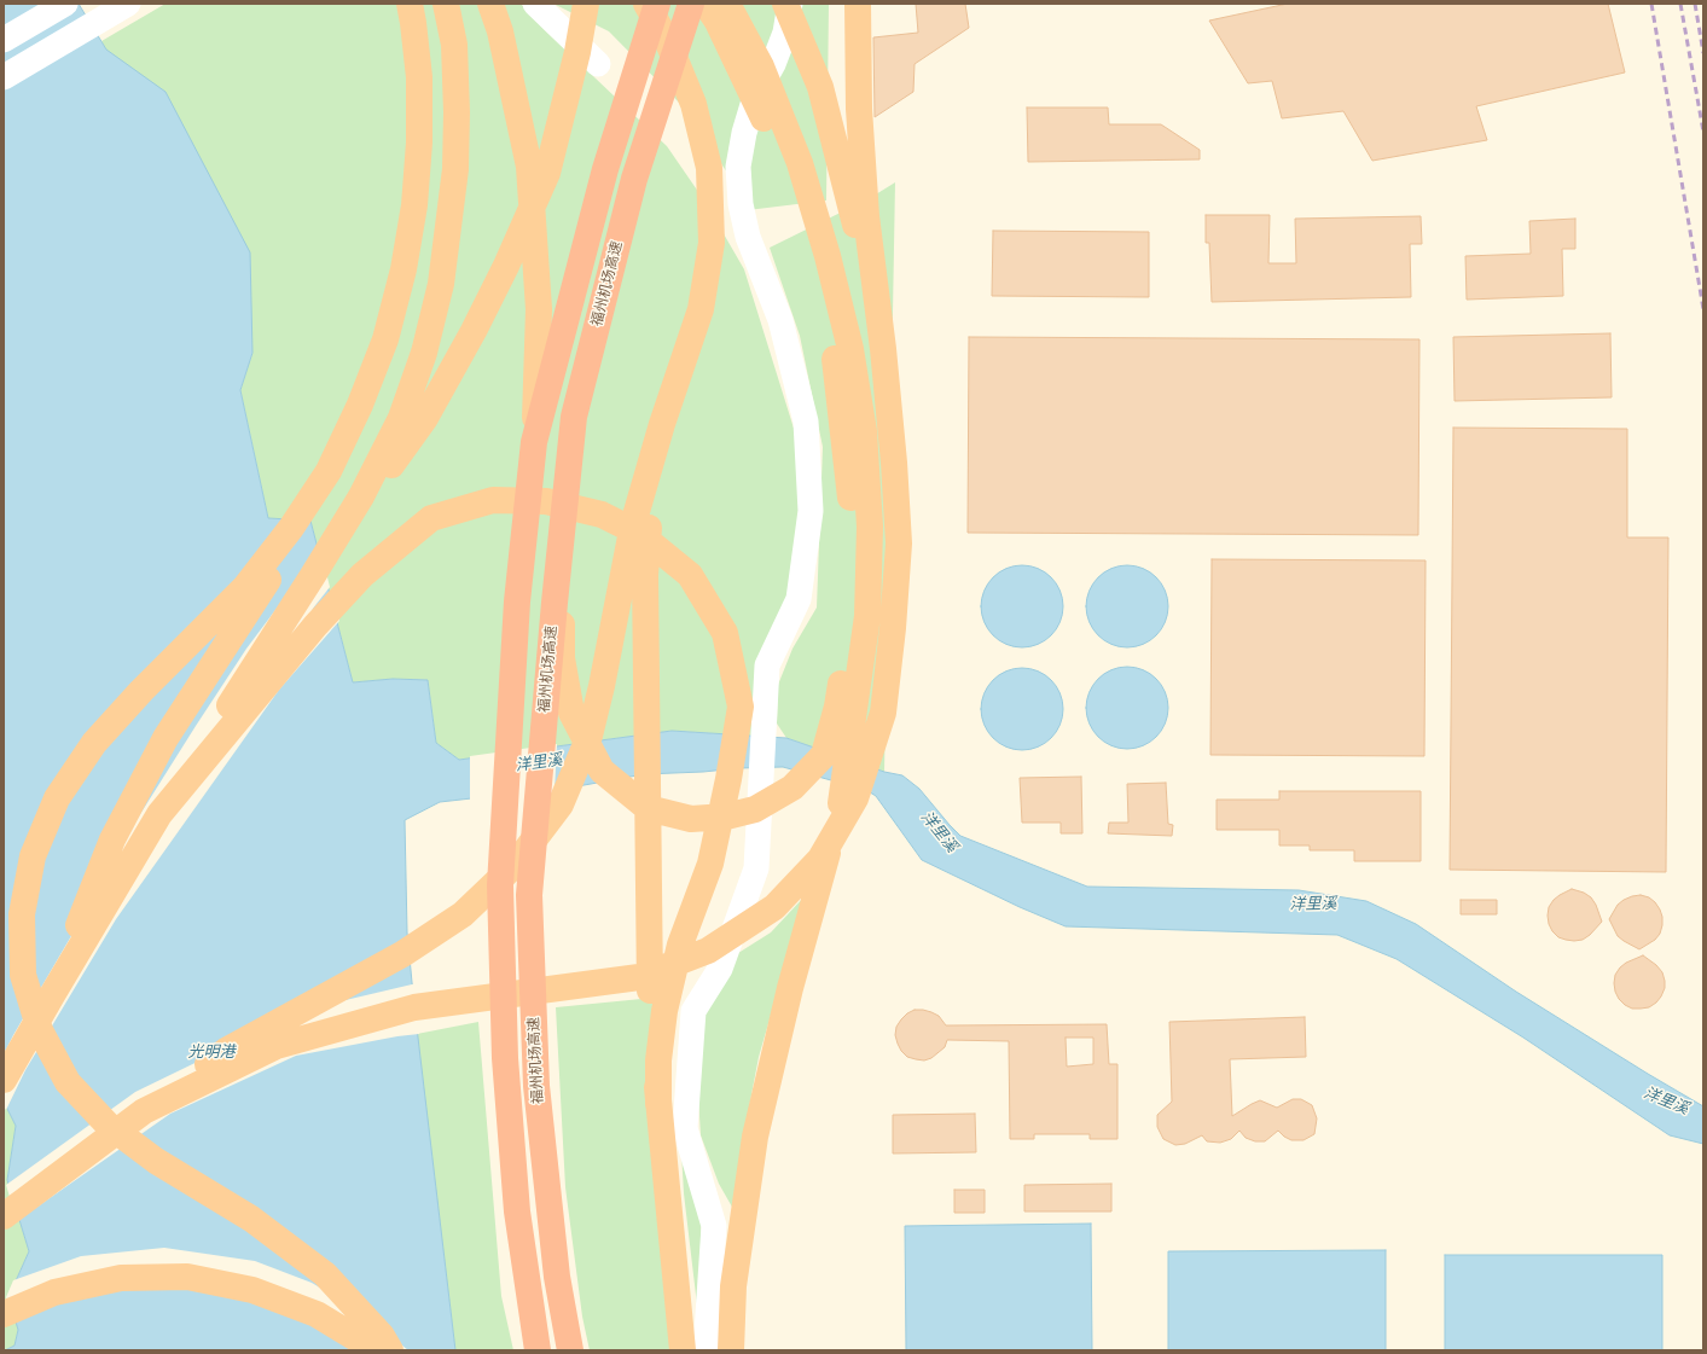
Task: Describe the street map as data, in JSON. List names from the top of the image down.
{
  "streets": {
    "highway": ["福州机场高速"]
  },
  "water": ["洋里溪", "光明港"]
}
